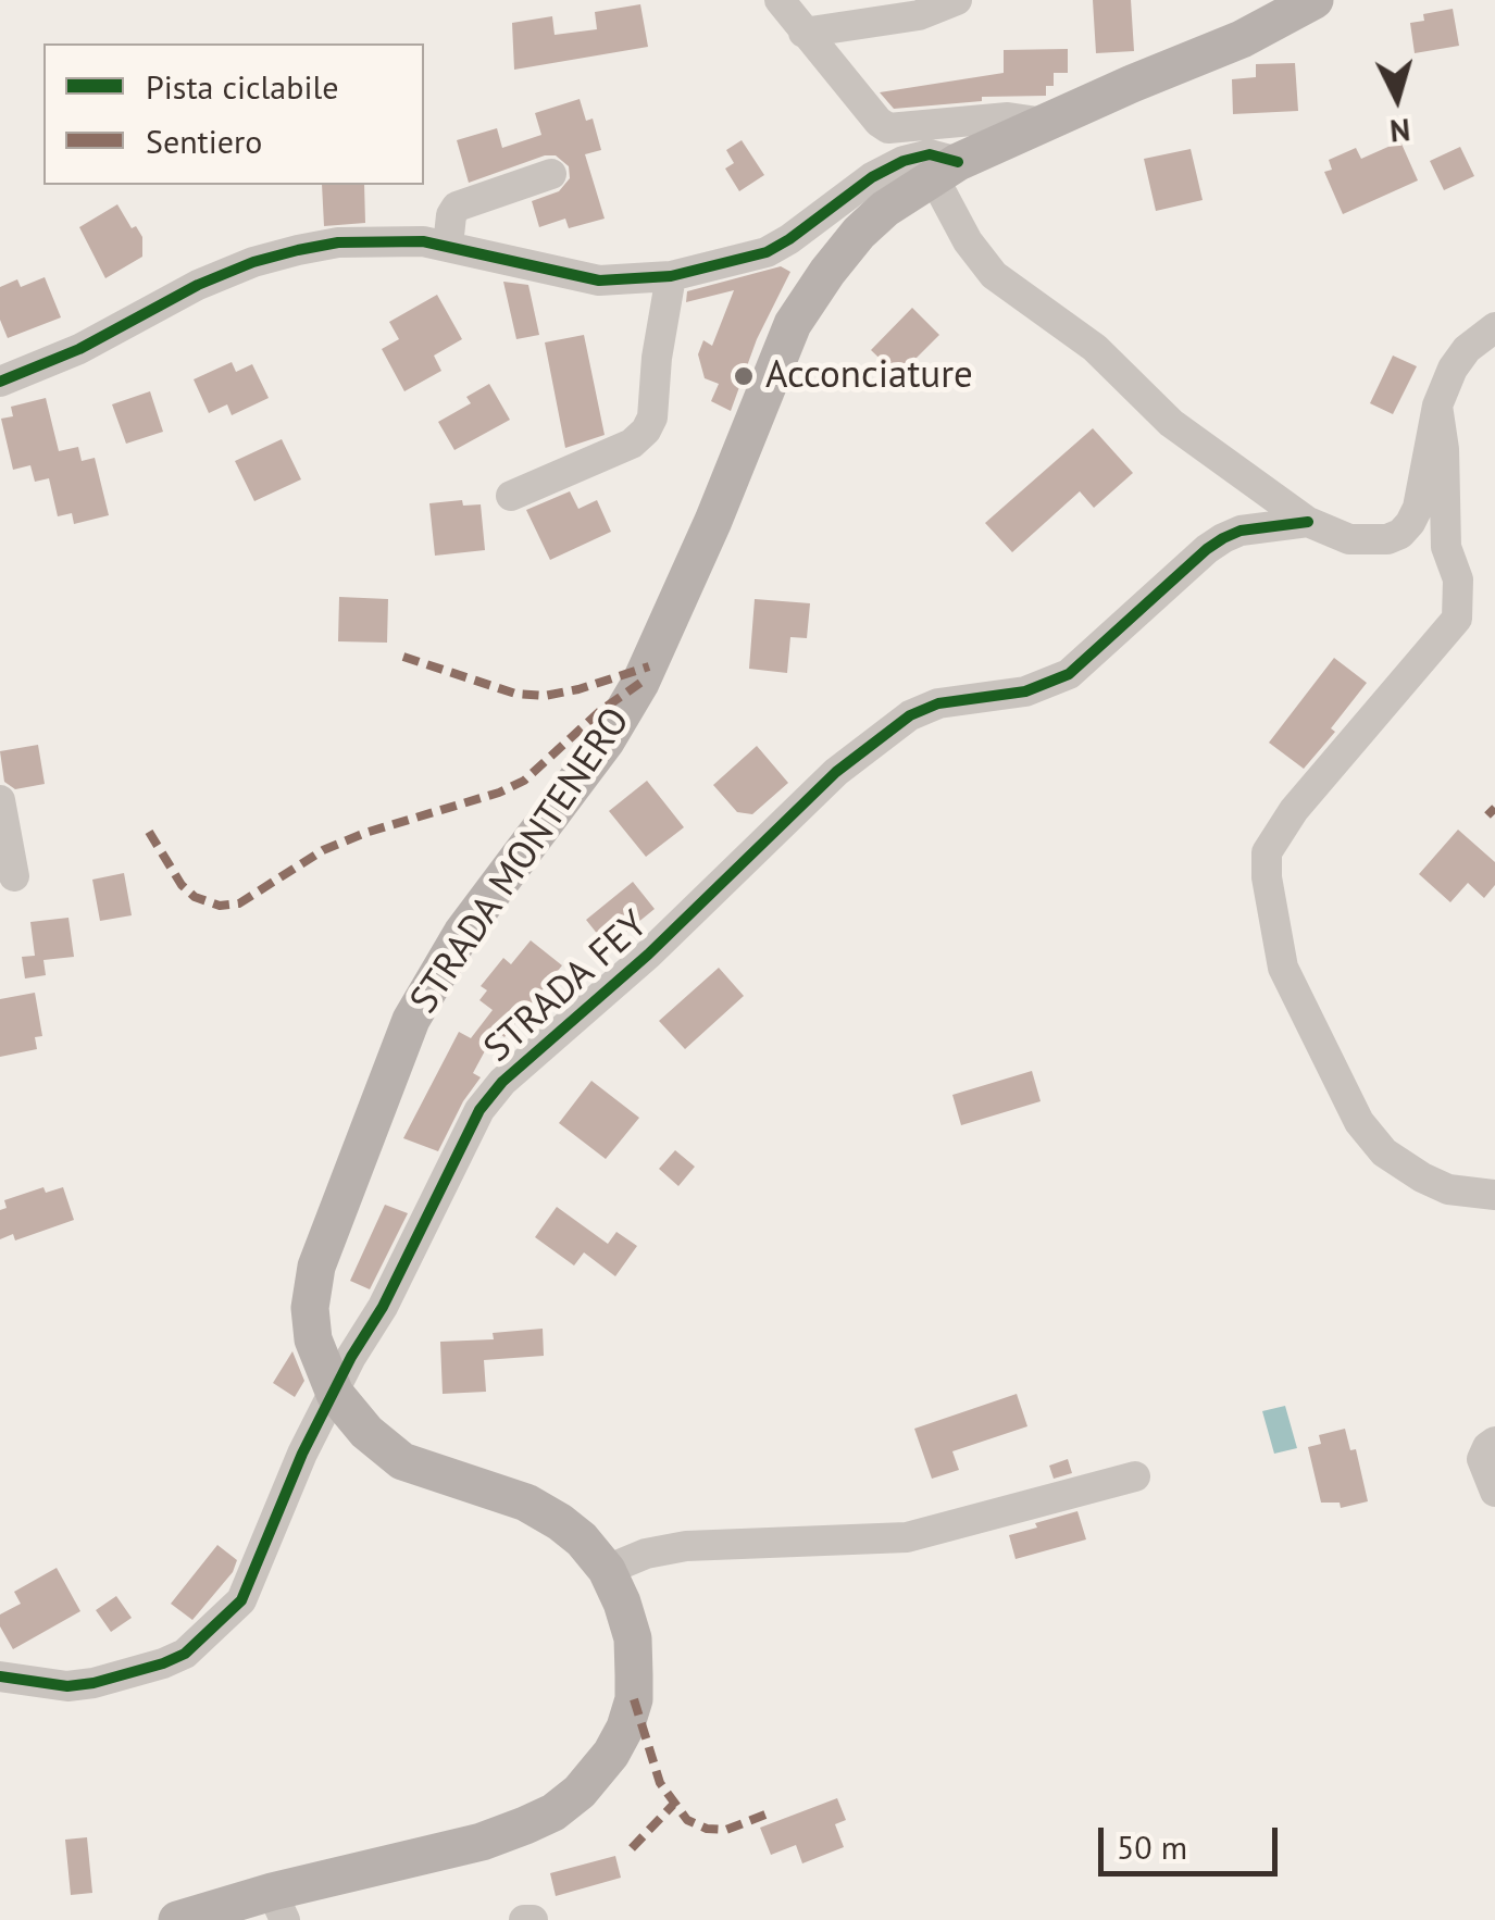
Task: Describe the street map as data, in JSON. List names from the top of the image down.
{
  "streets": {
    "main road": ["STRADA MONTENERO"],
    "street": ["STRADA FEY"]
  },
  "crossings": [
    ["STRADA MONTENERO", "STRADA FEY"]
  ],
  "places": ["Acconciature"],
  "legend": ["Pista ciclabile", "Sentiero"],
  "scale_bar": "50 m",
  "north": "bottom"
}
